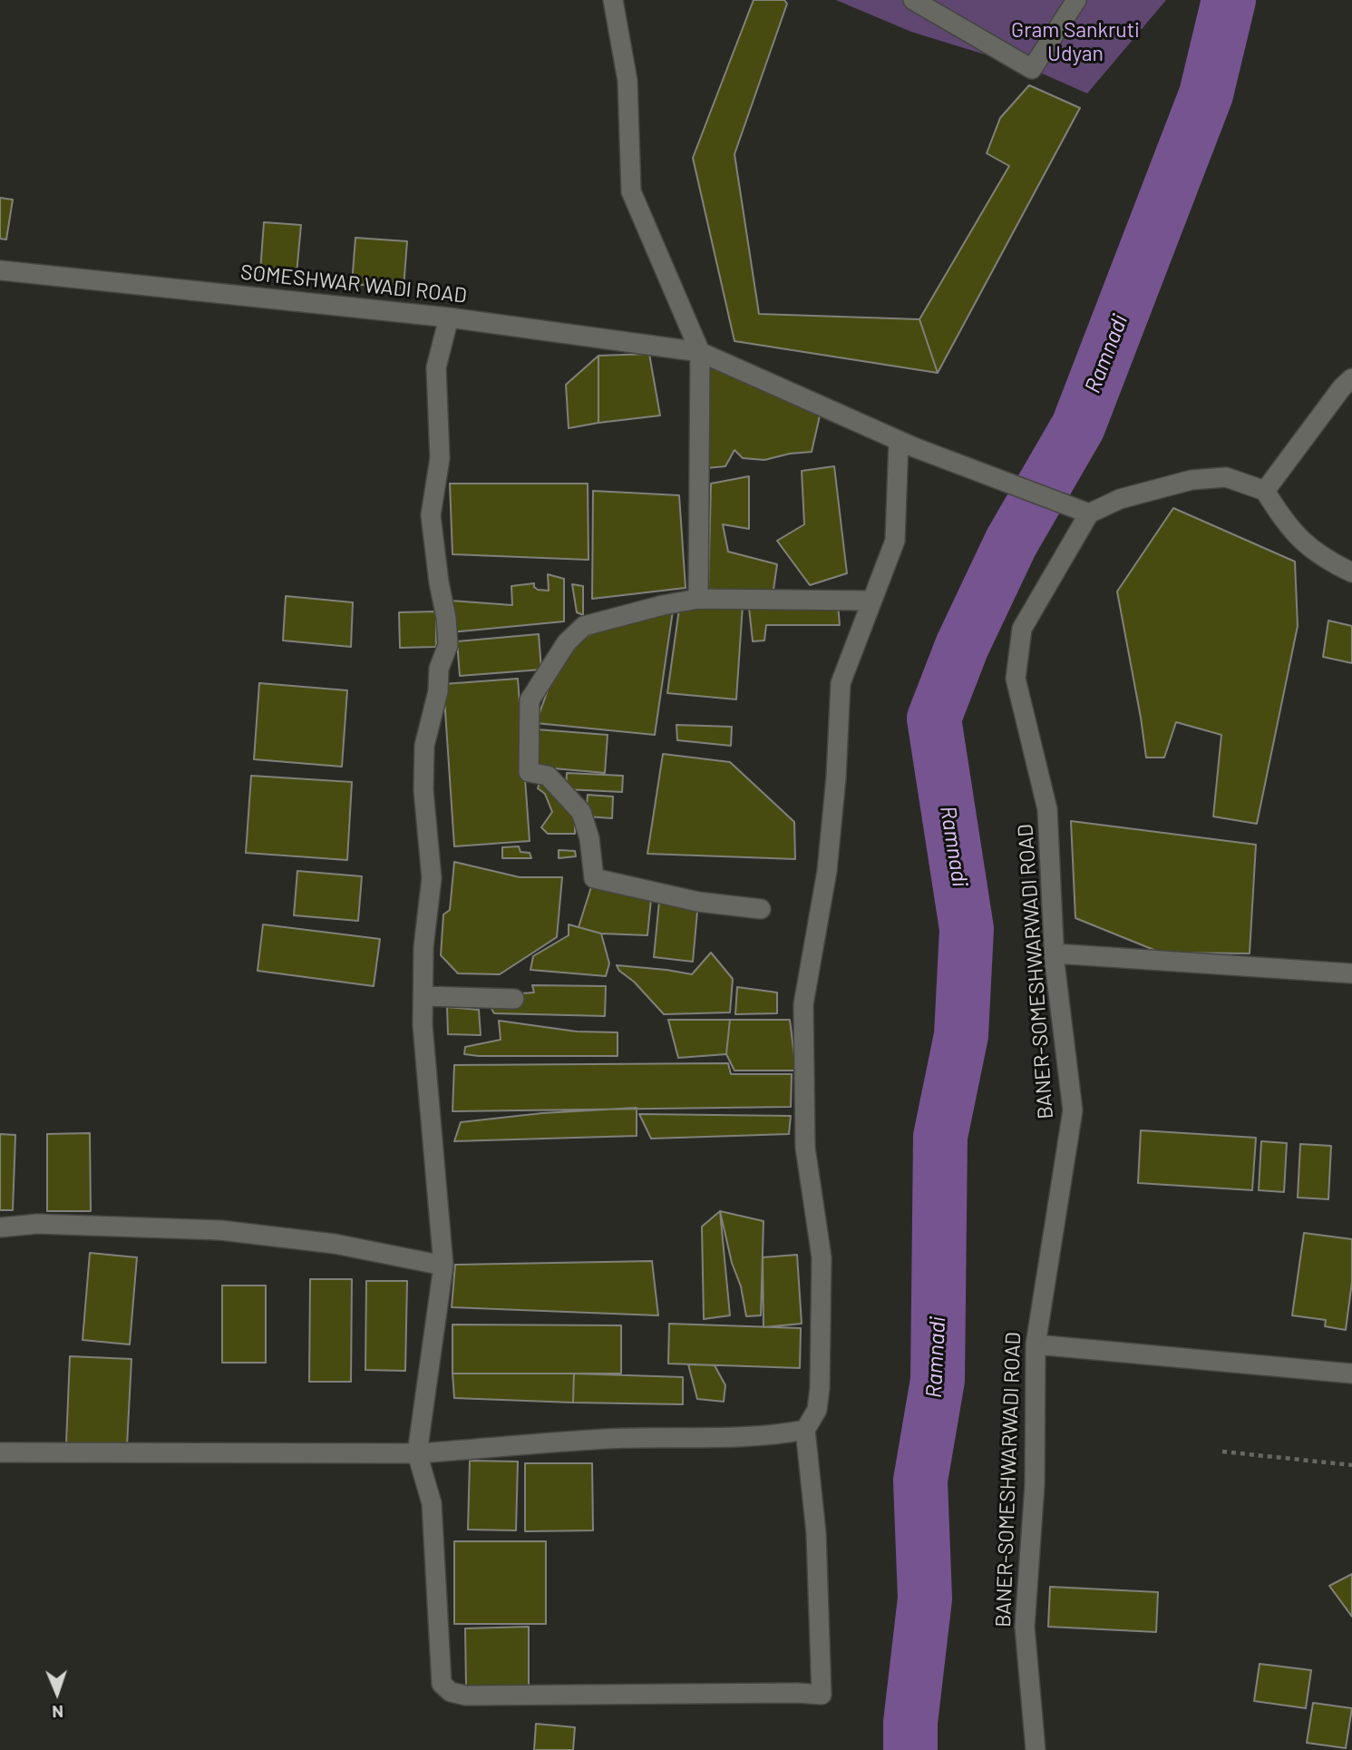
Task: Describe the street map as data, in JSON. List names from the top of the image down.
{
  "streets": {
    "street": ["SOMESHWAR WADI ROAD", "BANER-SOMESHWARWADI ROAD"]
  },
  "crossings": [
    ["SOMESHWAR WADI ROAD", "BANER-SOMESHWARWADI ROAD"]
  ],
  "water": ["Ramnadi"],
  "parks": ["Gram Sankruti Udyan"],
  "north": "bottom"
}
